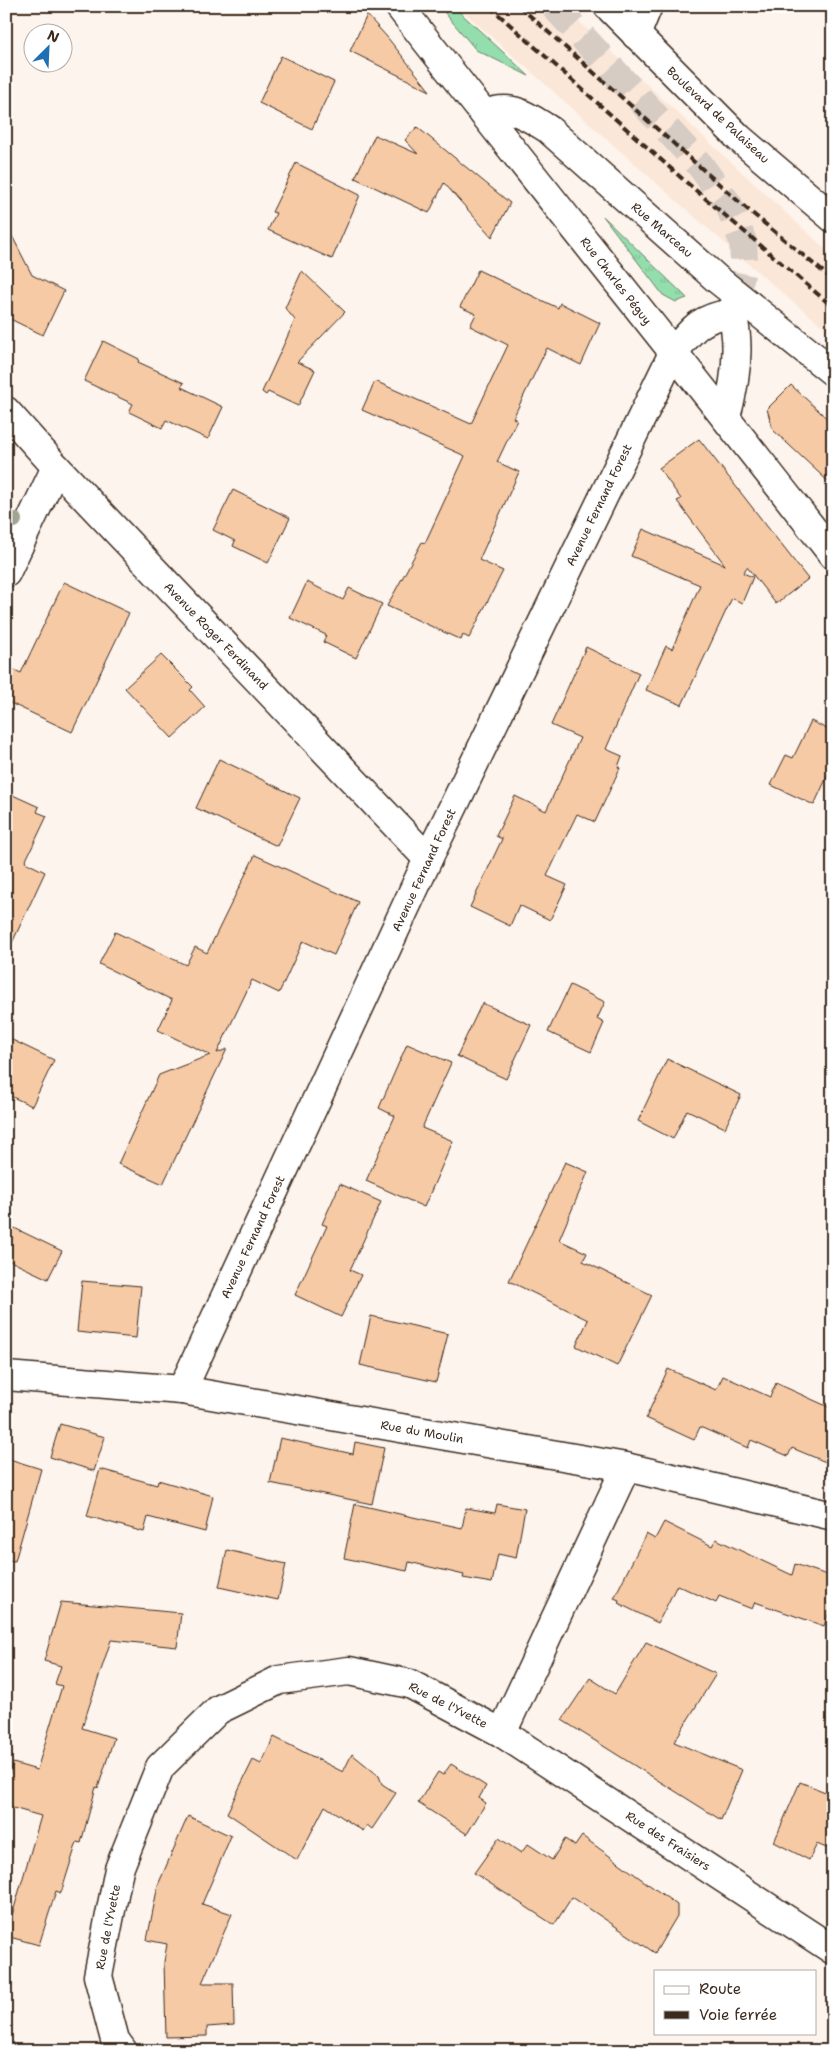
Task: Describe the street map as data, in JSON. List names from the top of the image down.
{
  "streets": {
    "street": [
      "Boulevard de Palaiseau",
      "Rue Marceau",
      "Rue Charles Péguy",
      "Avenue Fernand Forest",
      "Avenue Roger Ferdinand",
      "Rue du Moulin",
      "Rue de l'Yvette",
      "Rue des Fraisiers"
    ]
  },
  "crossings": [
    ["Rue Marceau", "Rue Charles Péguy"],
    ["Rue Charles Péguy", "Avenue Fernand Forest"],
    ["Avenue Fernand Forest", "Avenue Roger Ferdinand"],
    ["Avenue Fernand Forest", "Rue du Moulin"],
    ["Rue du Moulin", "Rue de l'Yvette"],
    ["Rue de l'Yvette", "Rue des Fraisiers"]
  ],
  "legend": ["Route", "Voie ferrée"],
  "north": "top right"
}
